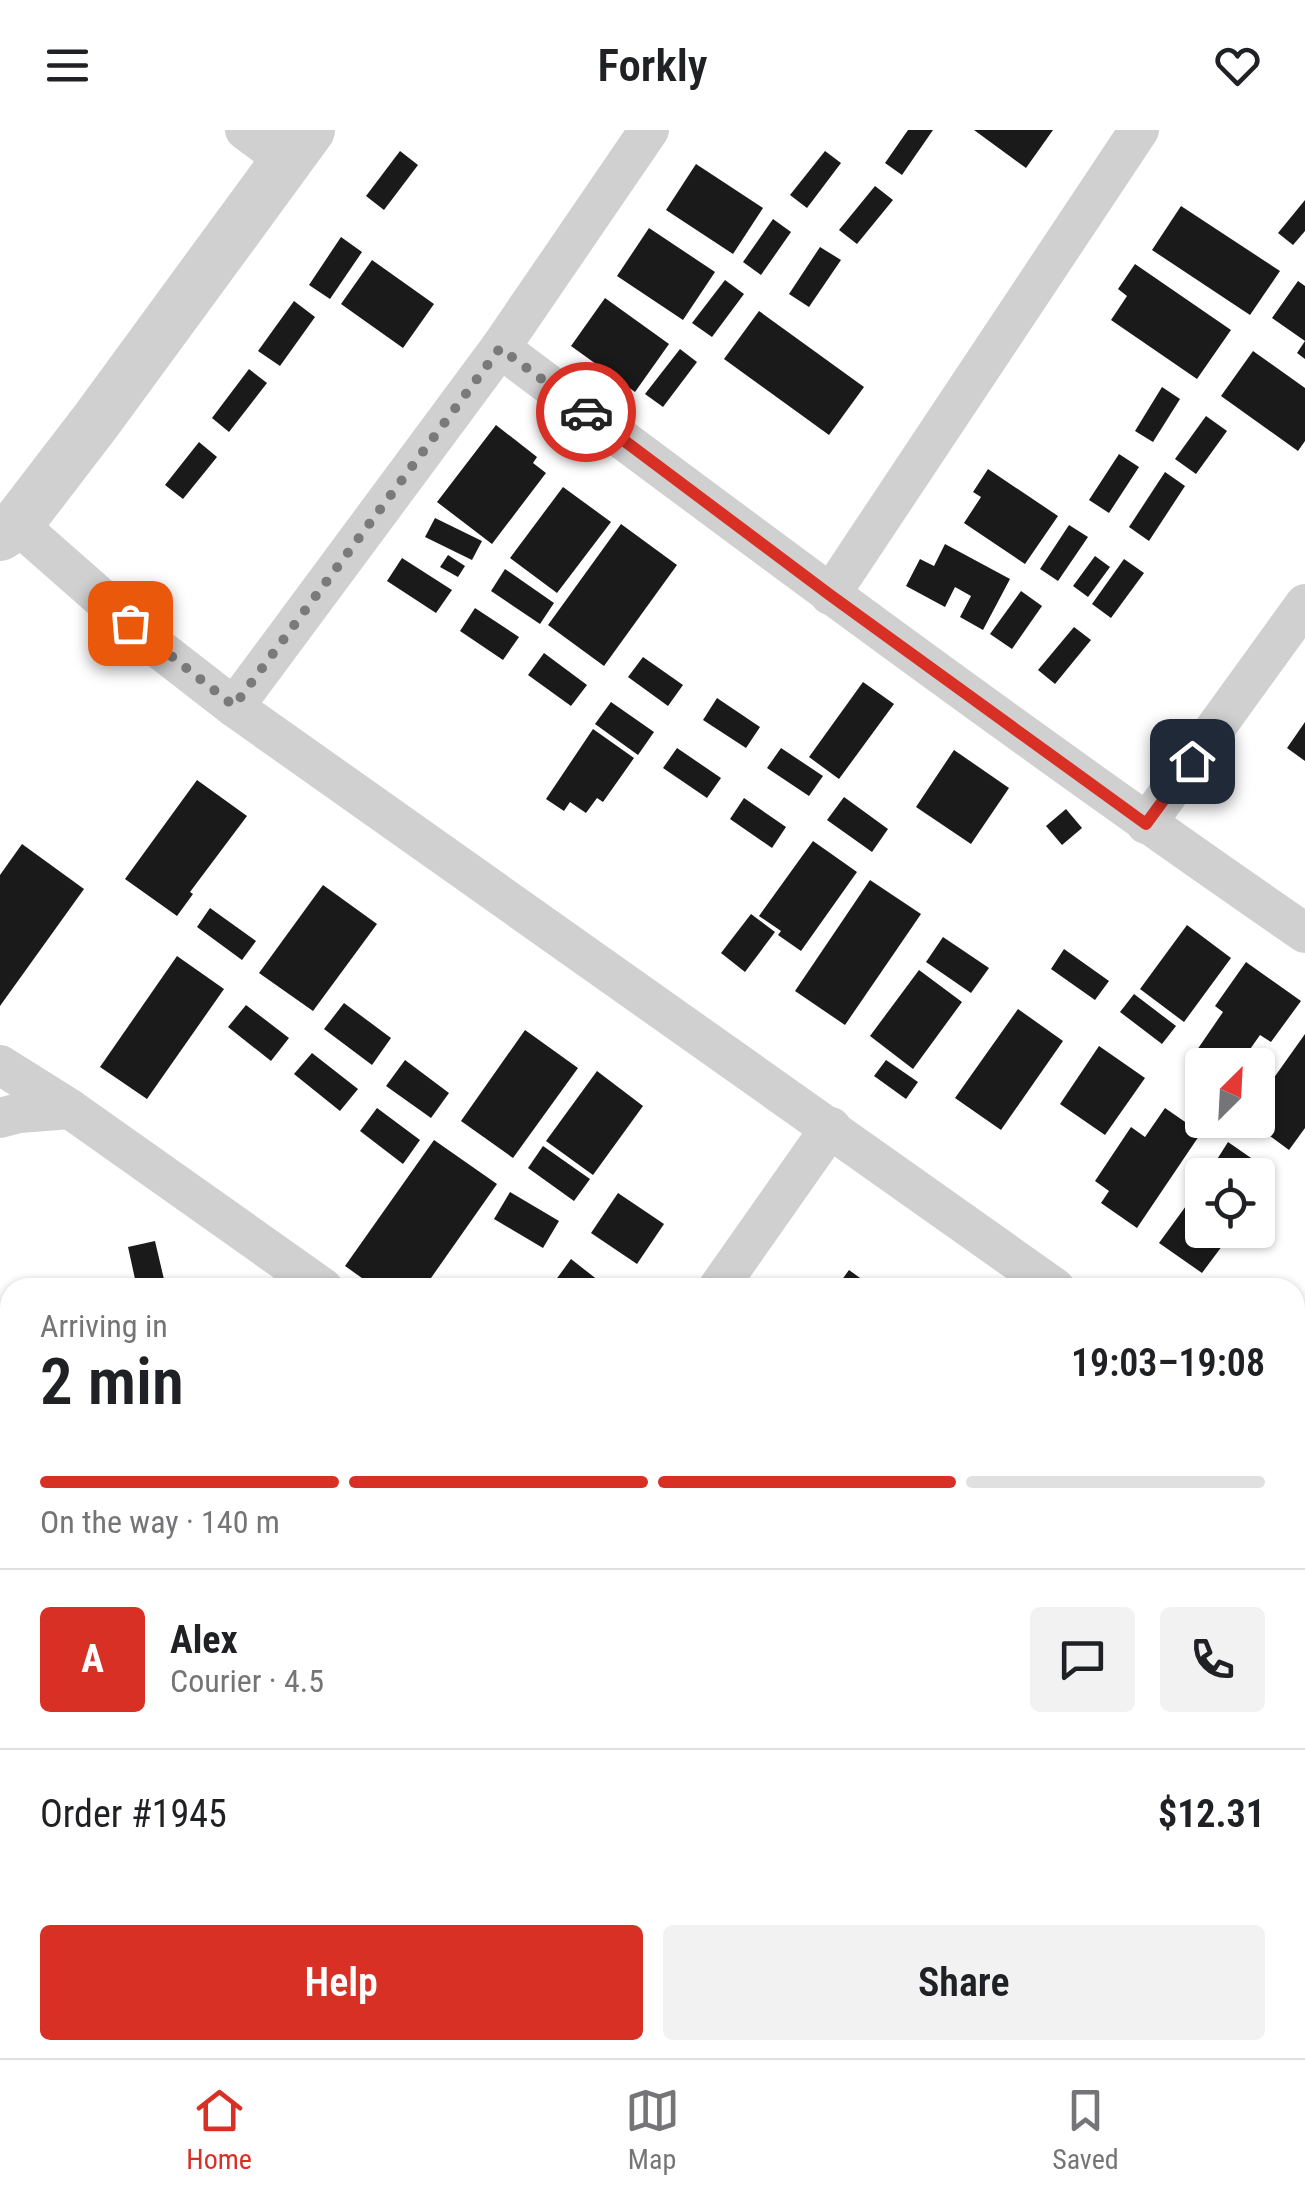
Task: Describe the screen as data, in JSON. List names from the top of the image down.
{
  "north": "top right",
  "page": {
    "header": "Forkly",
    "heading": ["2 min", "Arriving in", "19:03–19:08"],
    "panel": [
      "Alex",
      "Courier · 4.5",
      "Order #1945",
      "$12.31"
    ],
    "bar": "On the way · 140 m",
    "round": "A",
    "buttons": ["Help", "Share"],
    "tabs": ["Home", "Map", "Saved"]
  }
}
